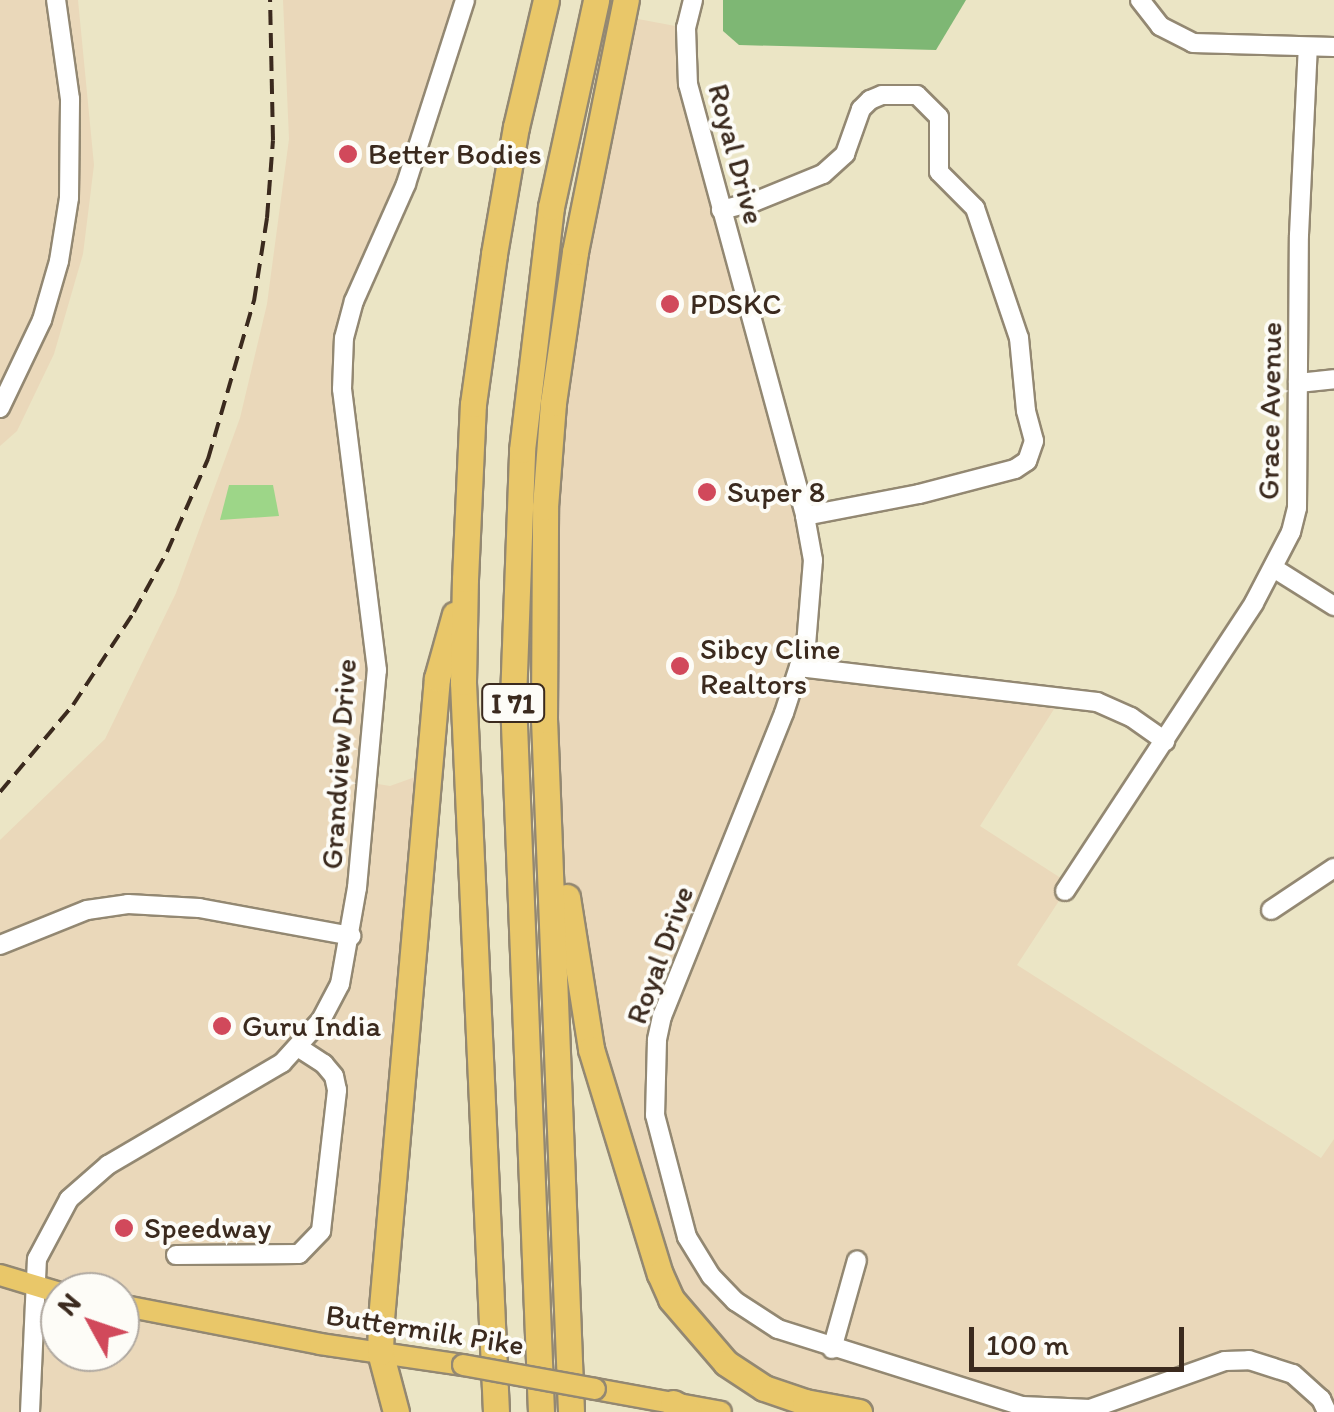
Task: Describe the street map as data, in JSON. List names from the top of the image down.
{
  "streets": {
    "highway": ["I 71"],
    "main road": ["Buttermilk Pike"],
    "street": ["Royal Drive", "Grace Avenue", "Grandview Drive"]
  },
  "places": [
    "Better Bodies",
    "PDSKC",
    "Super 8",
    "Sibcy Cline Realtors",
    "Guru India",
    "Speedway"
  ],
  "scale_bar": "100 m",
  "north": "top left"
}
